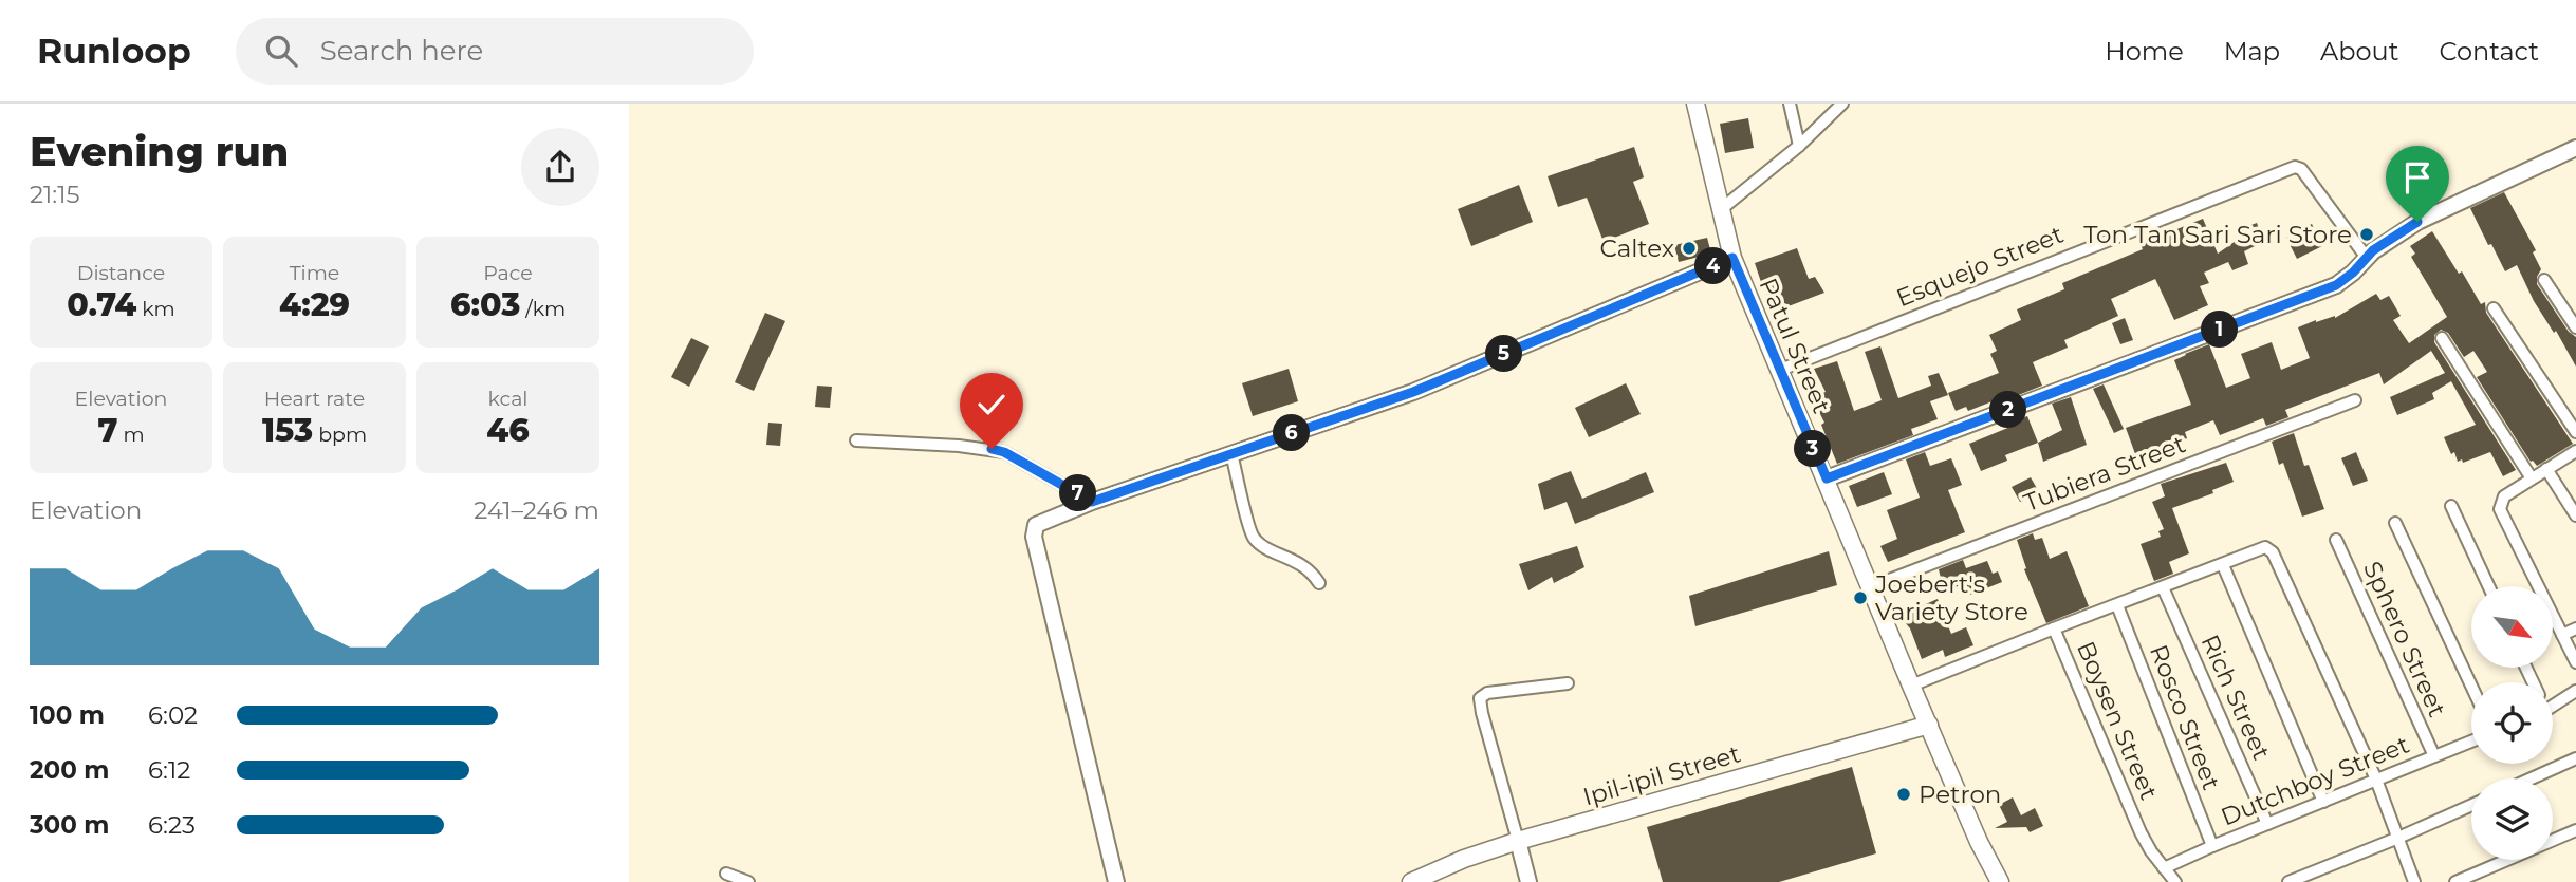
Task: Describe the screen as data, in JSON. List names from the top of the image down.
{
  "streets": {
    "main road": ["Patul Street", "Ipil-ipil Street"],
    "street": [
      "Esquejo Street",
      "Tubiera Street",
      "Sphero Street",
      "Rich Street",
      "Rosco Street",
      "Boysen Street",
      "Dutchboy Street"
    ]
  },
  "crossings": [
    ["Esquejo Street", "Patul Street"],
    ["Patul Street", "Tubiera Street"],
    ["Patul Street", "Boysen Street"],
    ["Patul Street", "Ipil-ipil Street"],
    ["Sphero Street", "Dutchboy Street"],
    ["Rich Street", "Dutchboy Street"],
    ["Rosco Street", "Dutchboy Street"],
    ["Boysen Street", "Dutchboy Street"]
  ],
  "places": [
    "Ton Tan Sari Sari Store",
    "Caltex",
    "Joebert's Variety Store",
    "Petron"
  ],
  "north": "bottom right",
  "page": {
    "header": "Runloop",
    "search": "Search here",
    "nav": [
      "Home",
      "Map",
      "About",
      "Contact"
    ],
    "heading": ["Evening run", "21:15"],
    "stats": [
      ["Distance", "0.74 km"],
      ["Time", "4:29"],
      ["Pace", "6:03 /km"],
      ["Elevation", "7 m"],
      ["Heart rate", "153 bpm"],
      ["kcal", "46"]
    ],
    "pins": [
      "4",
      "1",
      "5",
      "2",
      "6",
      "3",
      "7"
    ],
    "chart": ["Elevation", "241–246 m"],
    "list": [
      {
        "name": "100 m",
        "note": "6:02"
      },
      {
        "name": "200 m",
        "note": "6:12"
      },
      {
        "name": "300 m",
        "note": "6:23"
      }
    ]
  }
}
